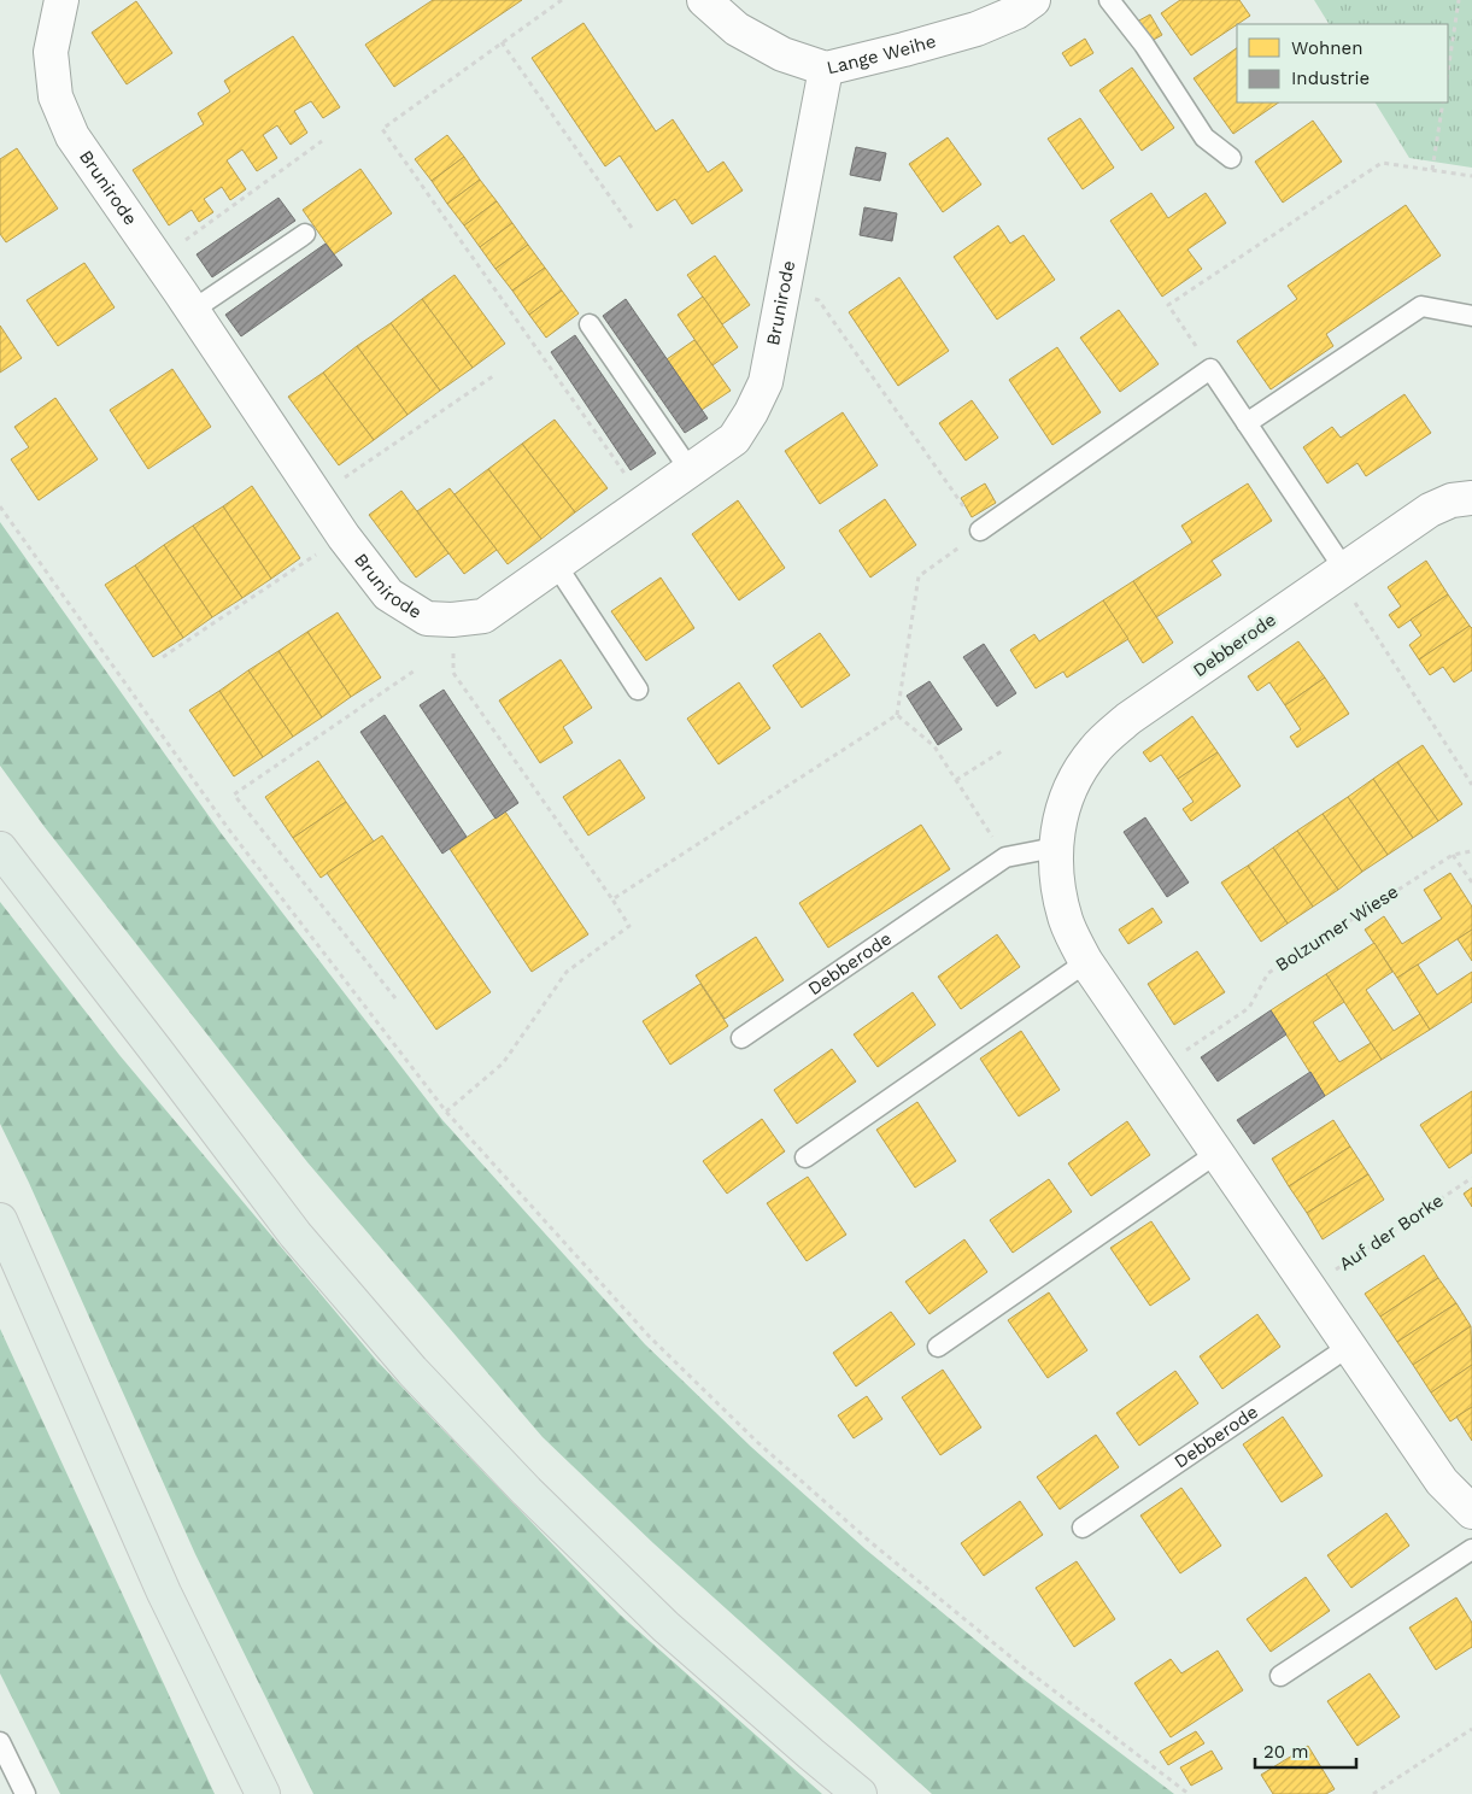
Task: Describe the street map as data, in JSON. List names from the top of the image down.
{
  "streets": {
    "street": ["Lange Weihe", "Brunirode", "Debberode"],
    "path": ["Bolzumer Wiese", "Auf der Borke"]
  },
  "crossings": [
    ["Lange Weihe", "Brunirode"],
    ["Debberode", "Bolzumer Wiese"],
    ["Debberode", "Auf der Borke"]
  ],
  "legend": ["Wohnen", "Industrie"],
  "scale_bar": "20 m"
}
